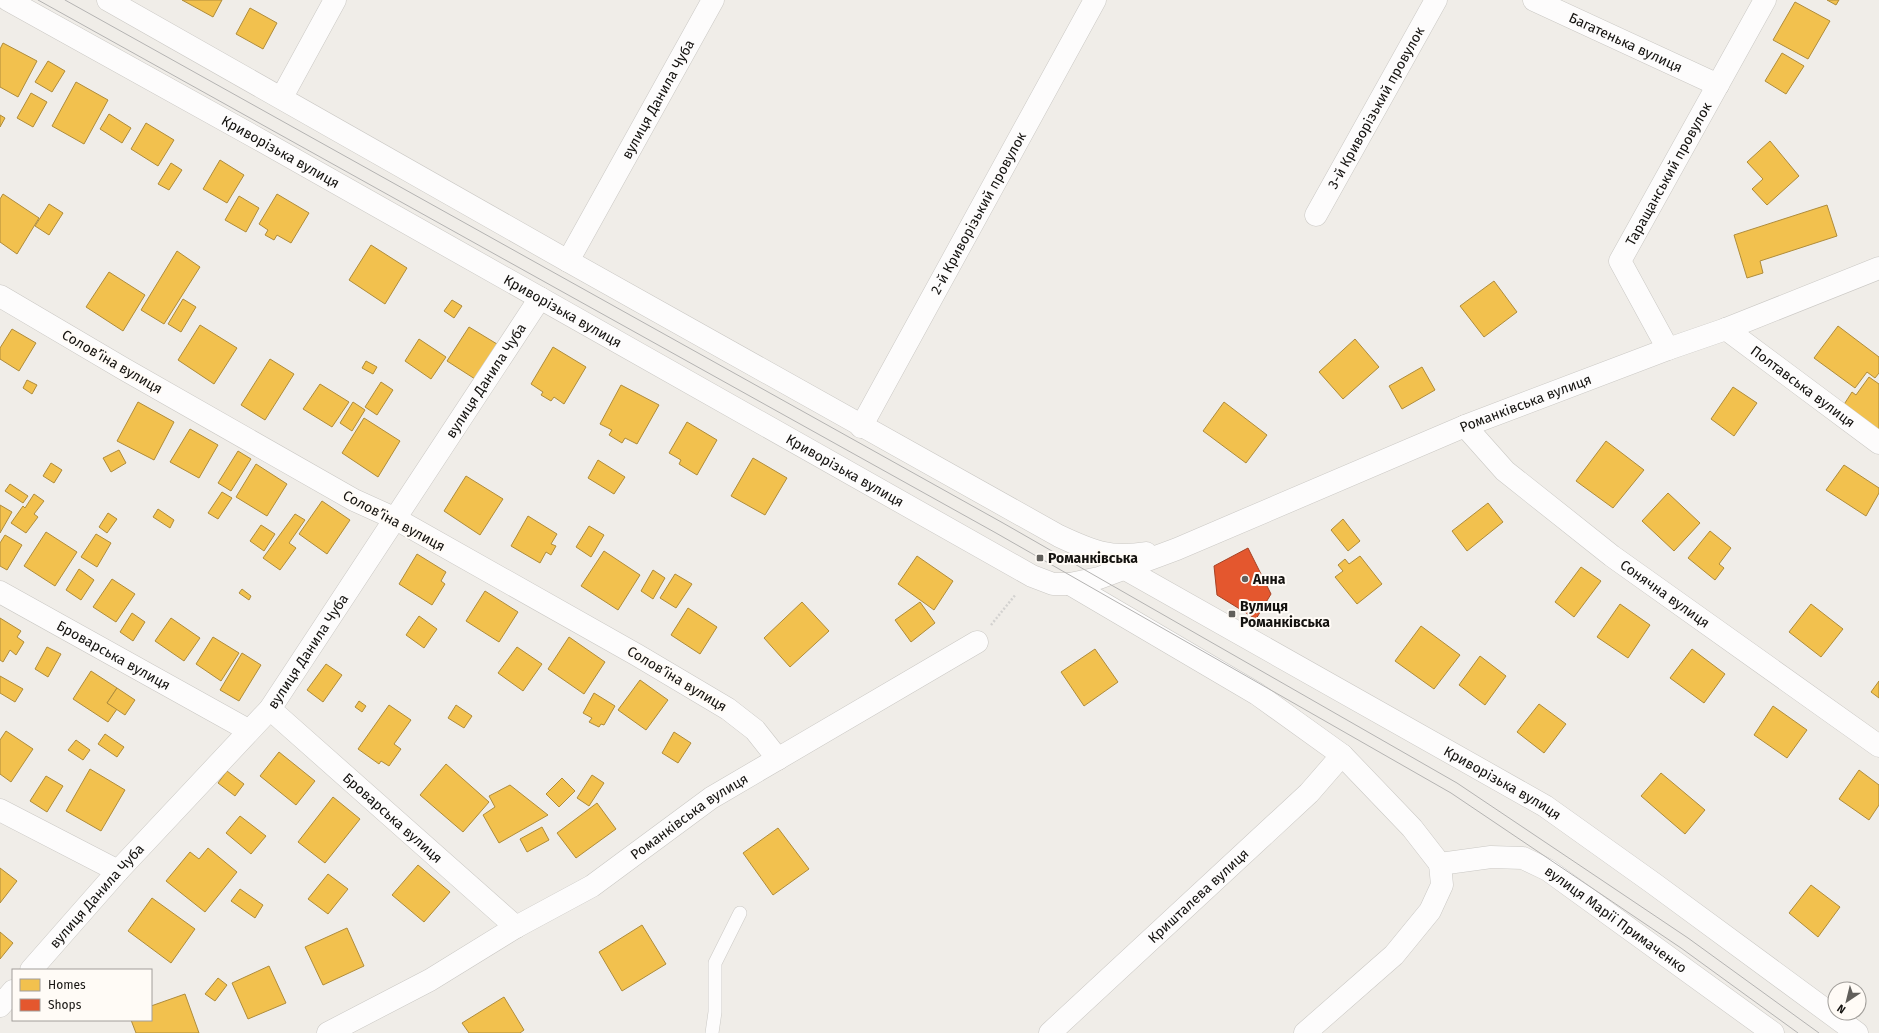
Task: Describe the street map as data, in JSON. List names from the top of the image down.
{
  "streets": {
    "street": [
      "Багатенька вулиця",
      "вулиця Данила Чуба",
      "3-й Криворізький провулок",
      "Криворізька вулиця",
      "Таращанський провулок",
      "2-й Криворізький провулок",
      "Соловʼїна вулиця",
      "Полтавська вулиця",
      "Романківська вулиця",
      "Сонячна вулиця",
      "Броварська вулиця",
      "Кришталева вулиця",
      "вулиця Марії Примаченко"
    ]
  },
  "crossings": [
    ["Багатенька вулиця", "Таращанський провулок"],
    ["вулиця Данила Чуба", "Криворізька вулиця"],
    ["вулиця Данила Чуба", "Соловʼїна вулиця"],
    ["вулиця Данила Чуба", "Броварська вулиця"],
    ["Криворізька вулиця", "2-й Криворізький провулок"],
    ["Криворізька вулиця", "Романківська вулиця"],
    ["Таращанський провулок", "Романківська вулиця"],
    ["Соловʼїна вулиця", "Романківська вулиця"],
    ["Полтавська вулиця", "Романківська вулиця"],
    ["Романківська вулиця", "Сонячна вулиця"],
    ["Романківська вулиця", "Броварська вулиця"]
  ],
  "places": {
    "transit": ["Романківська", "Вулиця Романківська"],
    "other": ["Анна"]
  },
  "legend": ["Homes", "Shops"],
  "north": "bottom left"
}
